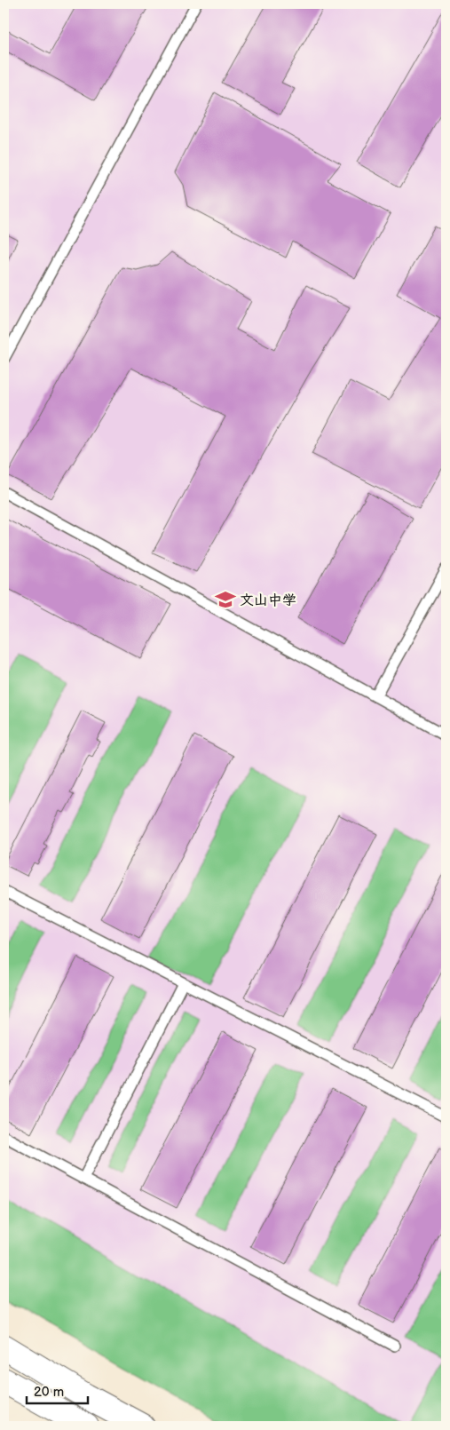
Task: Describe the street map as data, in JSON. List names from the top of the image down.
{
  "places": {
    "school or university": ["文山中学"]
  },
  "scale_bar": "20 m"
}
